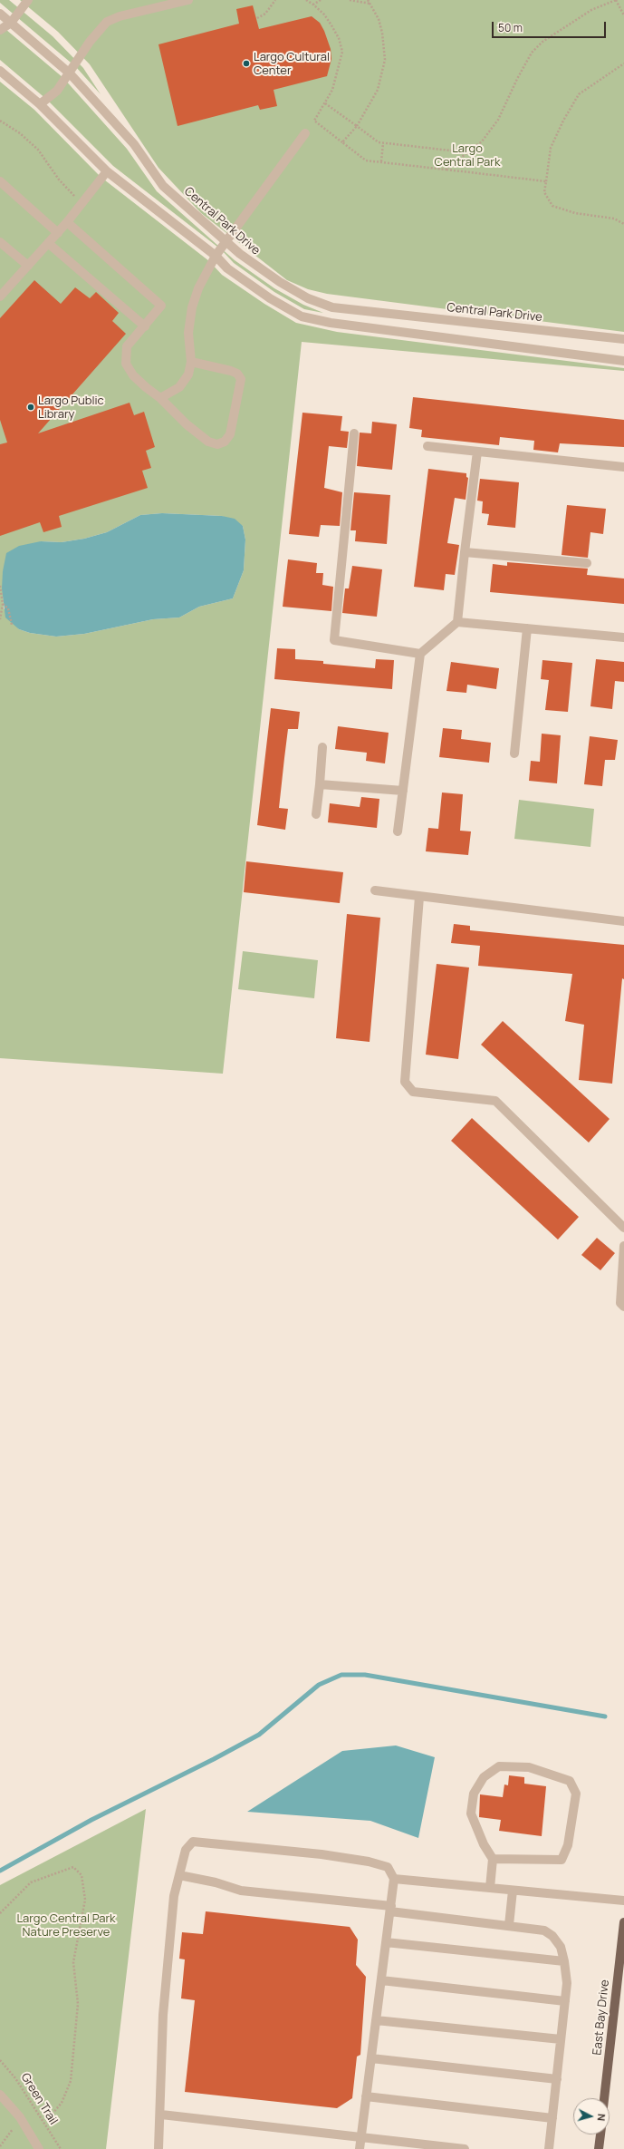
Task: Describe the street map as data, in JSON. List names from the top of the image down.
{
  "streets": {
    "main road": ["East Bay Drive"],
    "street": ["Central Park Drive"],
    "path": ["Green Trail"]
  },
  "parks": ["Largo Central Park", "Largo Central Park Nature Preserve"],
  "places": ["Largo Cultural Center", "Largo Public Library"],
  "scale_bar": "50 m",
  "north": "right"
}
